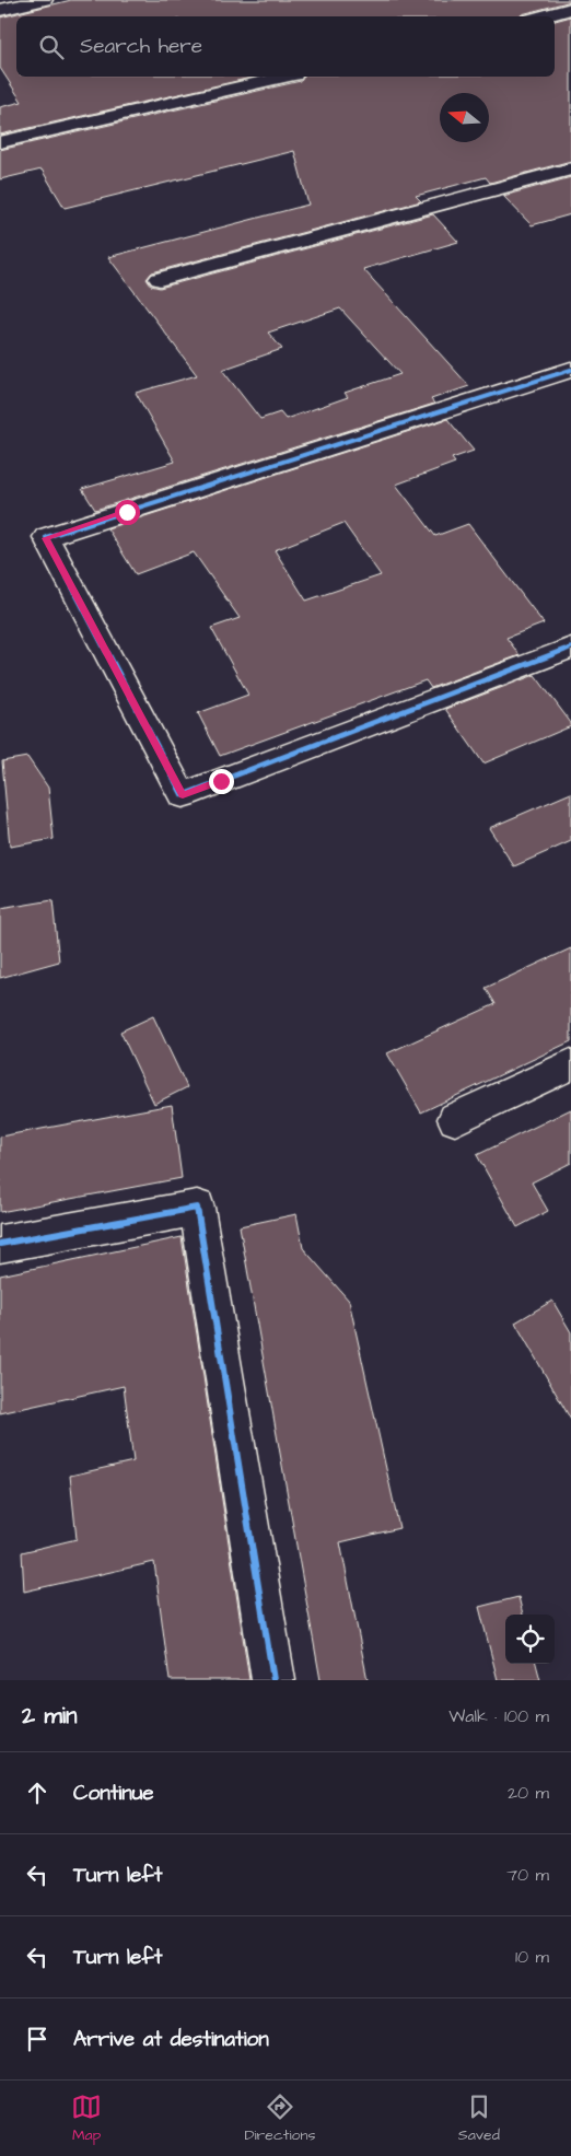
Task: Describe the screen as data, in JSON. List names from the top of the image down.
{
  "north": "left",
  "page": {
    "search": "Search here",
    "heading": ["2 min", "Walk · 100 m"],
    "list": [
      ["Continue", "20 m"],
      ["Turn left", "70 m"],
      ["Turn left", "10 m"],
      "Arrive at destination"
    ],
    "nav": ["Map", "Directions", "Saved"]
  }
}
